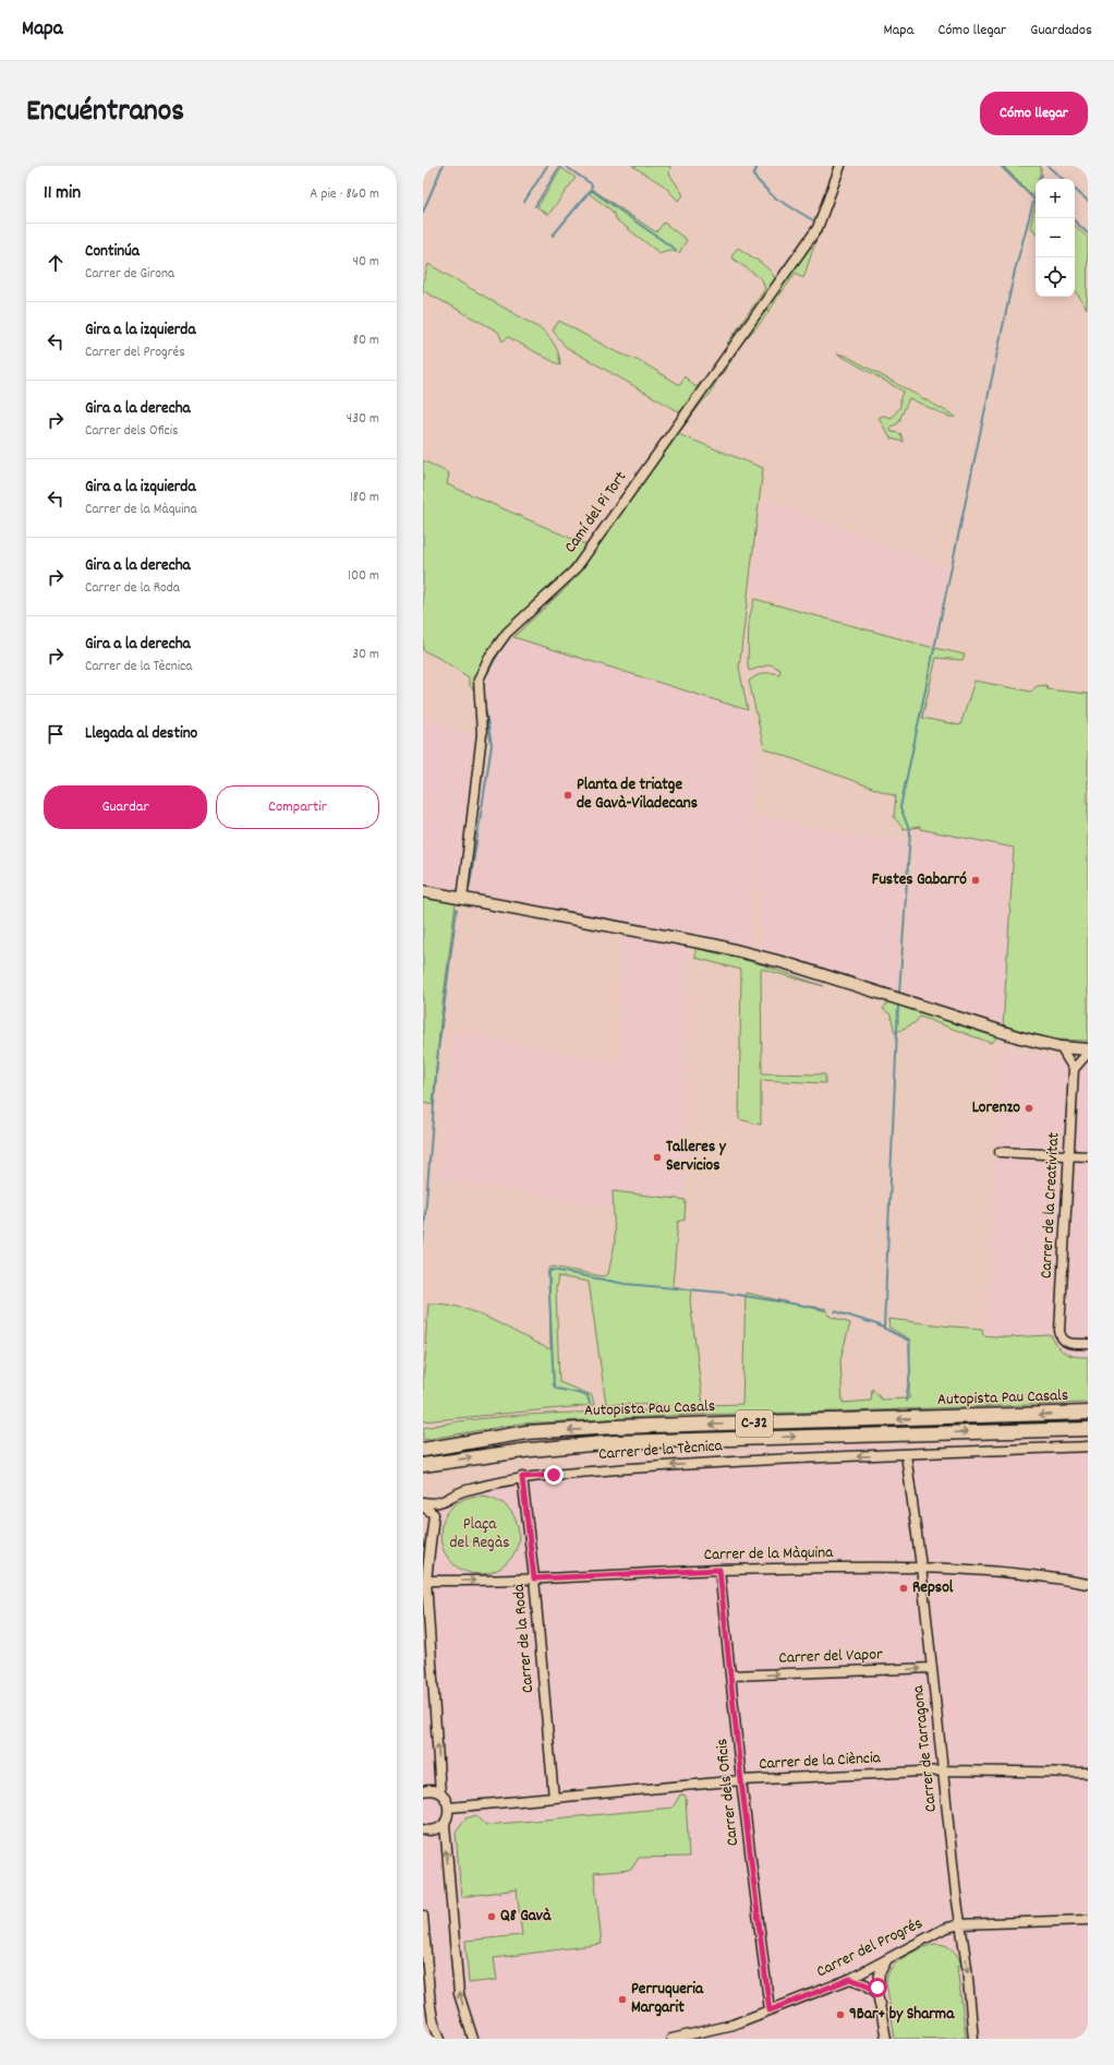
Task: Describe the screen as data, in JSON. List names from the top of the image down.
{
  "streets": {
    "highway": ["Autopista Pau Casals", "C-32"],
    "street": [
      "Camí del Pi Tort",
      "Carrer de la Creativitat",
      "Carrer de la Tècnica",
      "Carrer de la Màquina",
      "Carrer de la Roda",
      "Carrer del Vapor",
      "Carrer de Tarragona",
      "Carrer de la Ciència",
      "Carrer dels Oficis",
      "Carrer del Progrés"
    ]
  },
  "crossings": [
    ["Carrer de la Tècnica", "Carrer de la Roda"],
    ["Carrer de la Tècnica", "Carrer de Tarragona"],
    ["Carrer de la Màquina", "Carrer de la Roda"],
    ["Carrer de la Màquina", "Carrer de Tarragona"],
    ["Carrer de la Màquina", "Carrer dels Oficis"],
    ["Carrer de la Roda", "Carrer de la Ciència"],
    ["Carrer del Vapor", "Carrer de Tarragona"],
    ["Carrer del Vapor", "Carrer dels Oficis"],
    ["Carrer de Tarragona", "Carrer de la Ciència"],
    ["Carrer de Tarragona", "Carrer del Progrés"],
    ["Carrer de la Ciència", "Carrer dels Oficis"],
    ["Carrer dels Oficis", "Carrer del Progrés"]
  ],
  "one_way": ["Carrer de la Tècnica", "Carrer del Vapor"],
  "parks": ["Plaça del Regàs"],
  "places": [
    "Planta de triatge de Gavà-Viladecans",
    "Fustes Gabarró",
    "Lorenzo",
    "Talleres y Servicios",
    "Repsol",
    "Q8 Gavà",
    "Perruqueria Margarit",
    "9Bar+ by Sharma"
  ],
  "page": {
    "header": "Mapa",
    "nav": ["Mapa", "Cómo llegar", "Guardados"],
    "title": "Encuéntranos",
    "buttons": [
      "Cómo llegar",
      ["Guardar", "Compartir"]
    ],
    "heading": ["11 min", "A pie · 860 m"],
    "map_buttons": ["+", "−"],
    "list": [
      ["Continúa", "Carrer de Girona", "40 m"],
      ["Gira a la izquierda", "Carrer del Progrés", "80 m"],
      ["Gira a la derecha", "Carrer dels Oficis", "430 m"],
      ["Gira a la izquierda", "Carrer de la Màquina", "180 m"],
      ["Gira a la derecha", "Carrer de la Roda", "100 m"],
      ["Gira a la derecha", "Carrer de la Tècnica", "30 m"],
      "Llegada al destino"
    ]
  }
}
